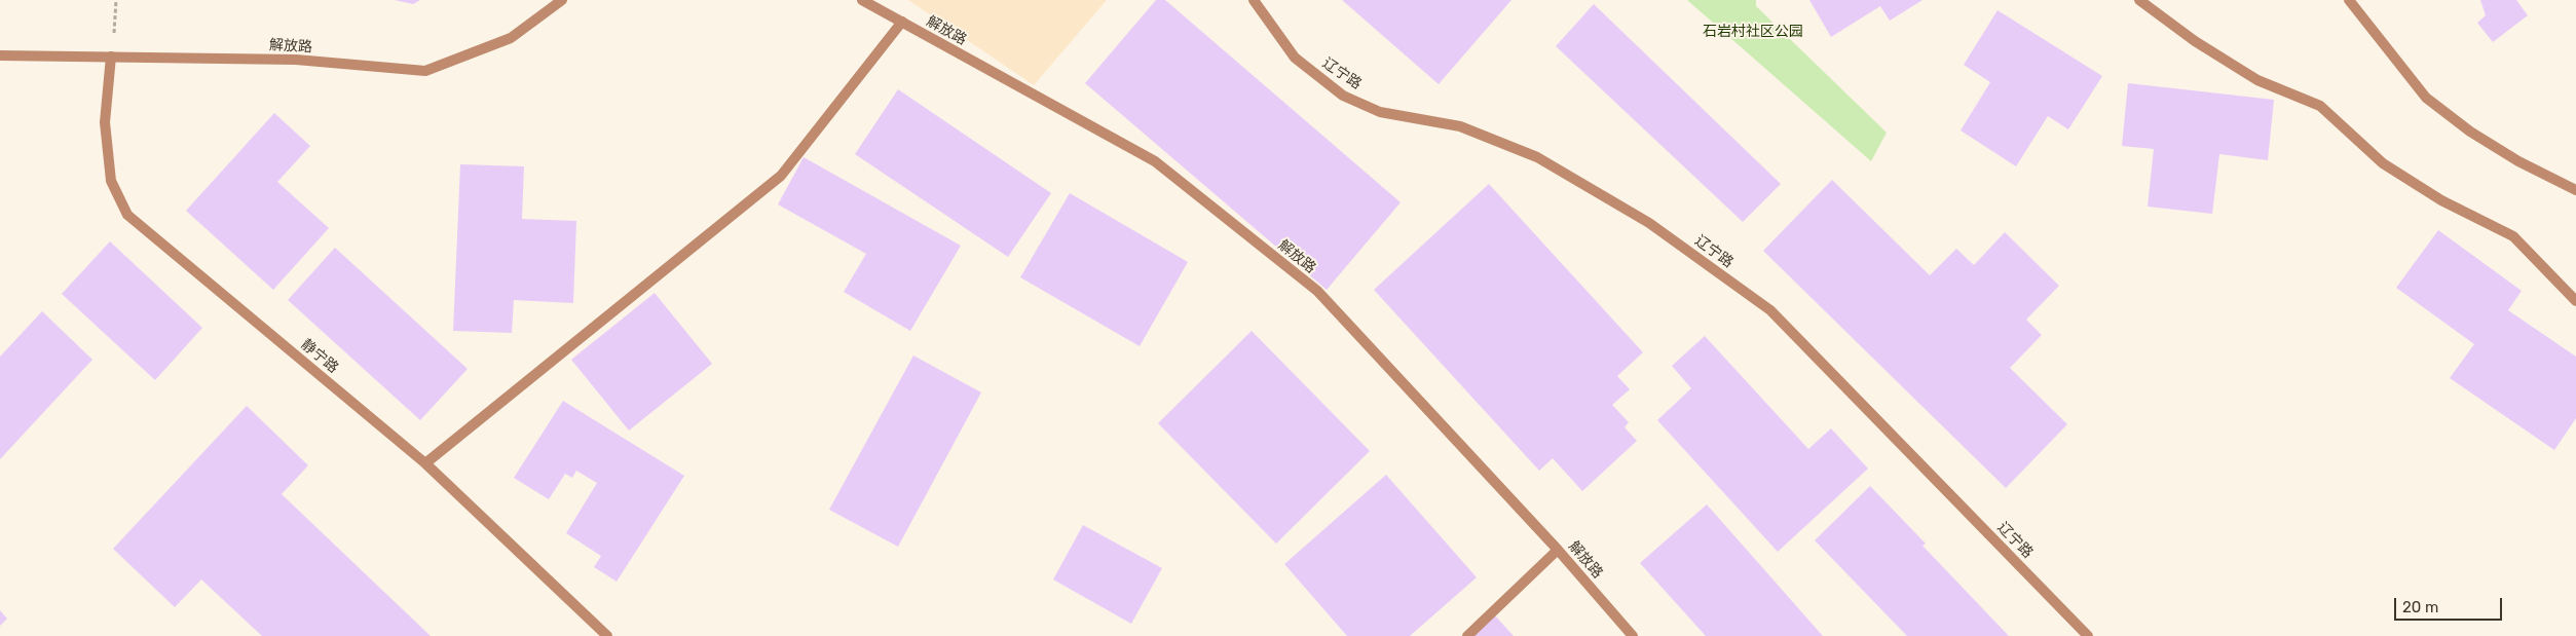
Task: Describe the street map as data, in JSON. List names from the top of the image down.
{
  "streets": {
    "street": ["解放路", "辽宁路", "静宁路"]
  },
  "crossings": [
    ["解放路", "静宁路"]
  ],
  "parks": ["石岩村社区公园"],
  "scale_bar": "20 m"
}
